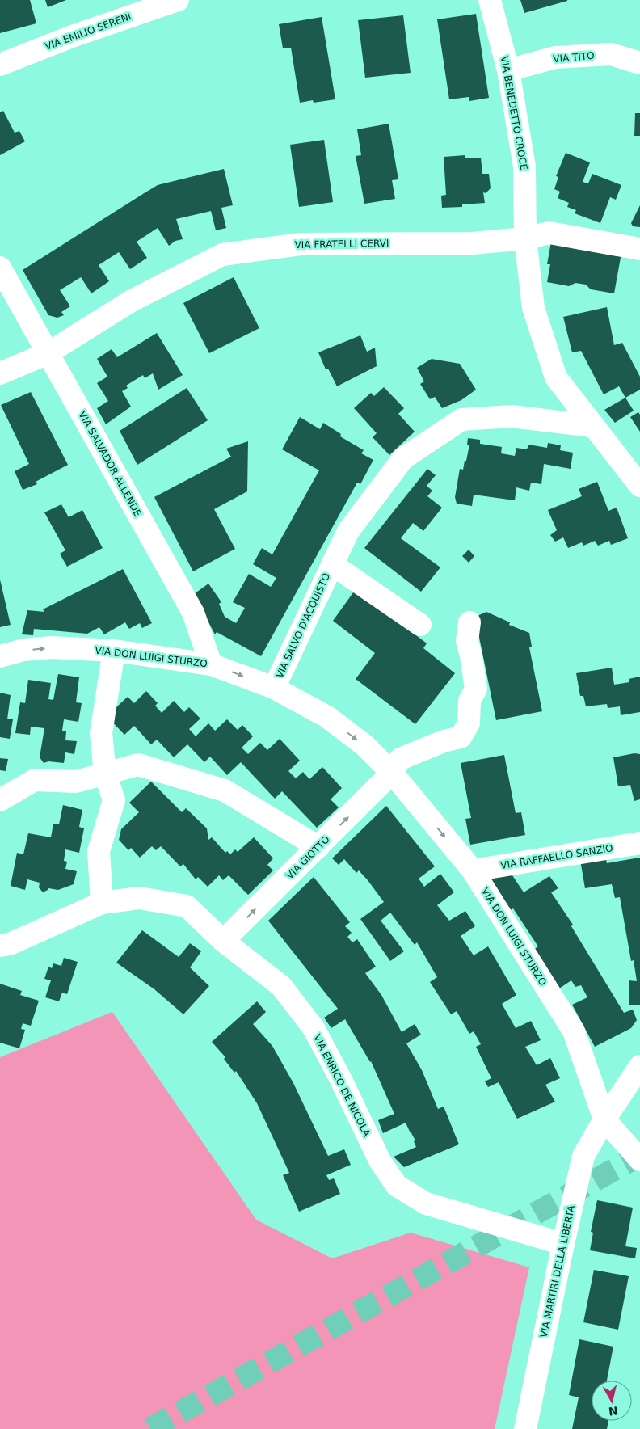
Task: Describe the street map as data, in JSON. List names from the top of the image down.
{
  "streets": {
    "street": [
      "VIA EMILIO SERENI",
      "VIA TITO",
      "VIA BENEDETTO CROCE",
      "VIA FRATELLI CERVI",
      "VIA SALVADOR ALLENDE",
      "VIA SALVO D'ACQUISTO",
      "VIA DON LUIGI STURZO",
      "VIA RAFFAELLO SANZIO",
      "VIA GIOTTO",
      "VIA ENRICO DE NICOLA",
      "VIA MARTIRI DELLA LIBERTÀ"
    ]
  },
  "crossings": [
    ["VIA TITO", "VIA BENEDETTO CROCE"],
    ["VIA BENEDETTO CROCE", "VIA FRATELLI CERVI"],
    ["VIA BENEDETTO CROCE", "VIA SALVO D'ACQUISTO"],
    ["VIA FRATELLI CERVI", "VIA SALVADOR ALLENDE"],
    ["VIA SALVADOR ALLENDE", "VIA DON LUIGI STURZO"],
    ["VIA SALVO D'ACQUISTO", "VIA DON LUIGI STURZO"],
    ["VIA DON LUIGI STURZO", "VIA RAFFAELLO SANZIO"],
    ["VIA DON LUIGI STURZO", "VIA GIOTTO"],
    ["VIA DON LUIGI STURZO", "VIA MARTIRI DELLA LIBERTÀ"],
    ["VIA GIOTTO", "VIA ENRICO DE NICOLA"],
    ["VIA ENRICO DE NICOLA", "VIA MARTIRI DELLA LIBERTÀ"]
  ],
  "one_way": ["VIA GIOTTO"],
  "north": "bottom"
}
